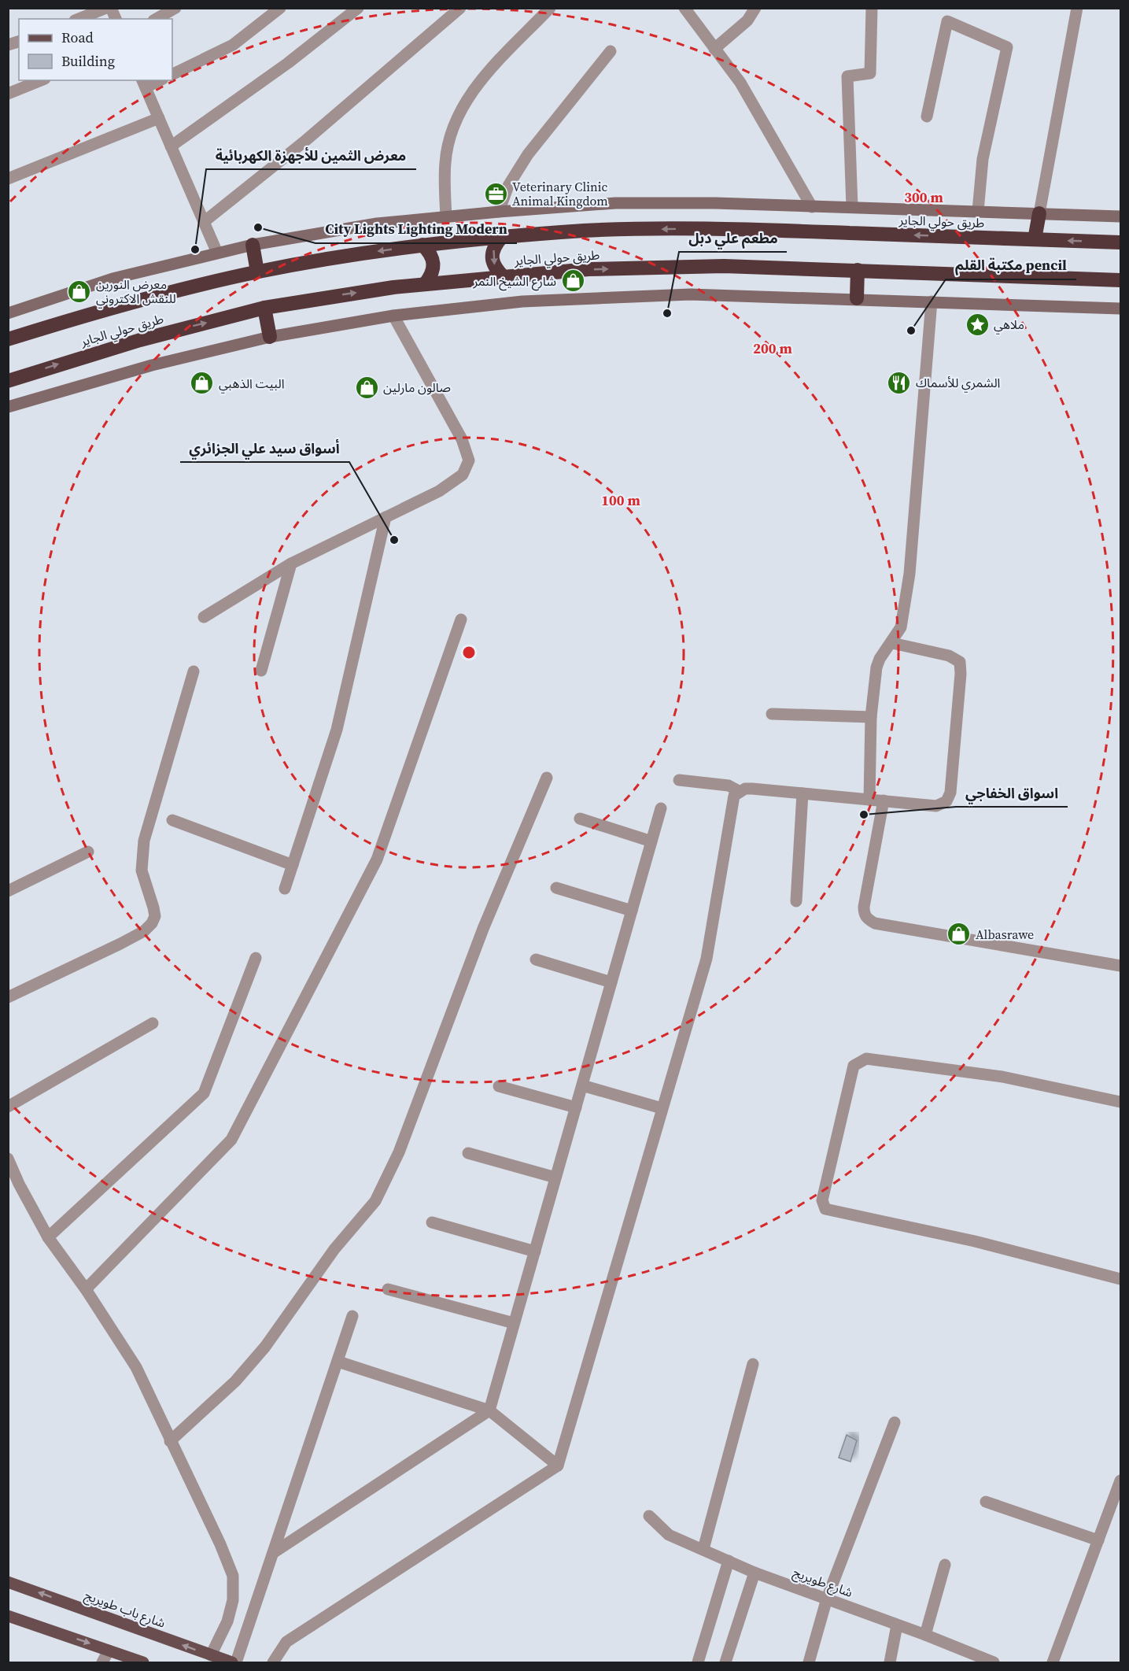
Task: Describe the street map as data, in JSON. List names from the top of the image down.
{
  "streets": {
    "highway": ["طريق حولي الجاير"],
    "main road": ["شارع باب طويريج"],
    "street": ["شارع طويريج"]
  },
  "places": {
    "office": ["Veterinary Clinic Animal Kingdom"],
    "other": [
      "City Lights Lighting Modern",
      "معرض الثمين للأجهزة الكهربائية",
      "مطعم علي دبل",
      "مكتبة القلم pencil",
      "أسواق سيد علي الجزائري",
      "اسواق الخفاجي"
    ],
    "shop": [
      "شارع الشيخ النمر",
      "معرض النورين للنقش الاكتروني",
      "البيت الذهبي",
      "صالون مارلين",
      "Albasrawe"
    ],
    "place": ["ملاهي"],
    "restaurant": ["الشمري للأسماك"]
  },
  "legend": ["Road", "Building"],
  "rings": ["300 m", "200 m", "100 m"]
}
